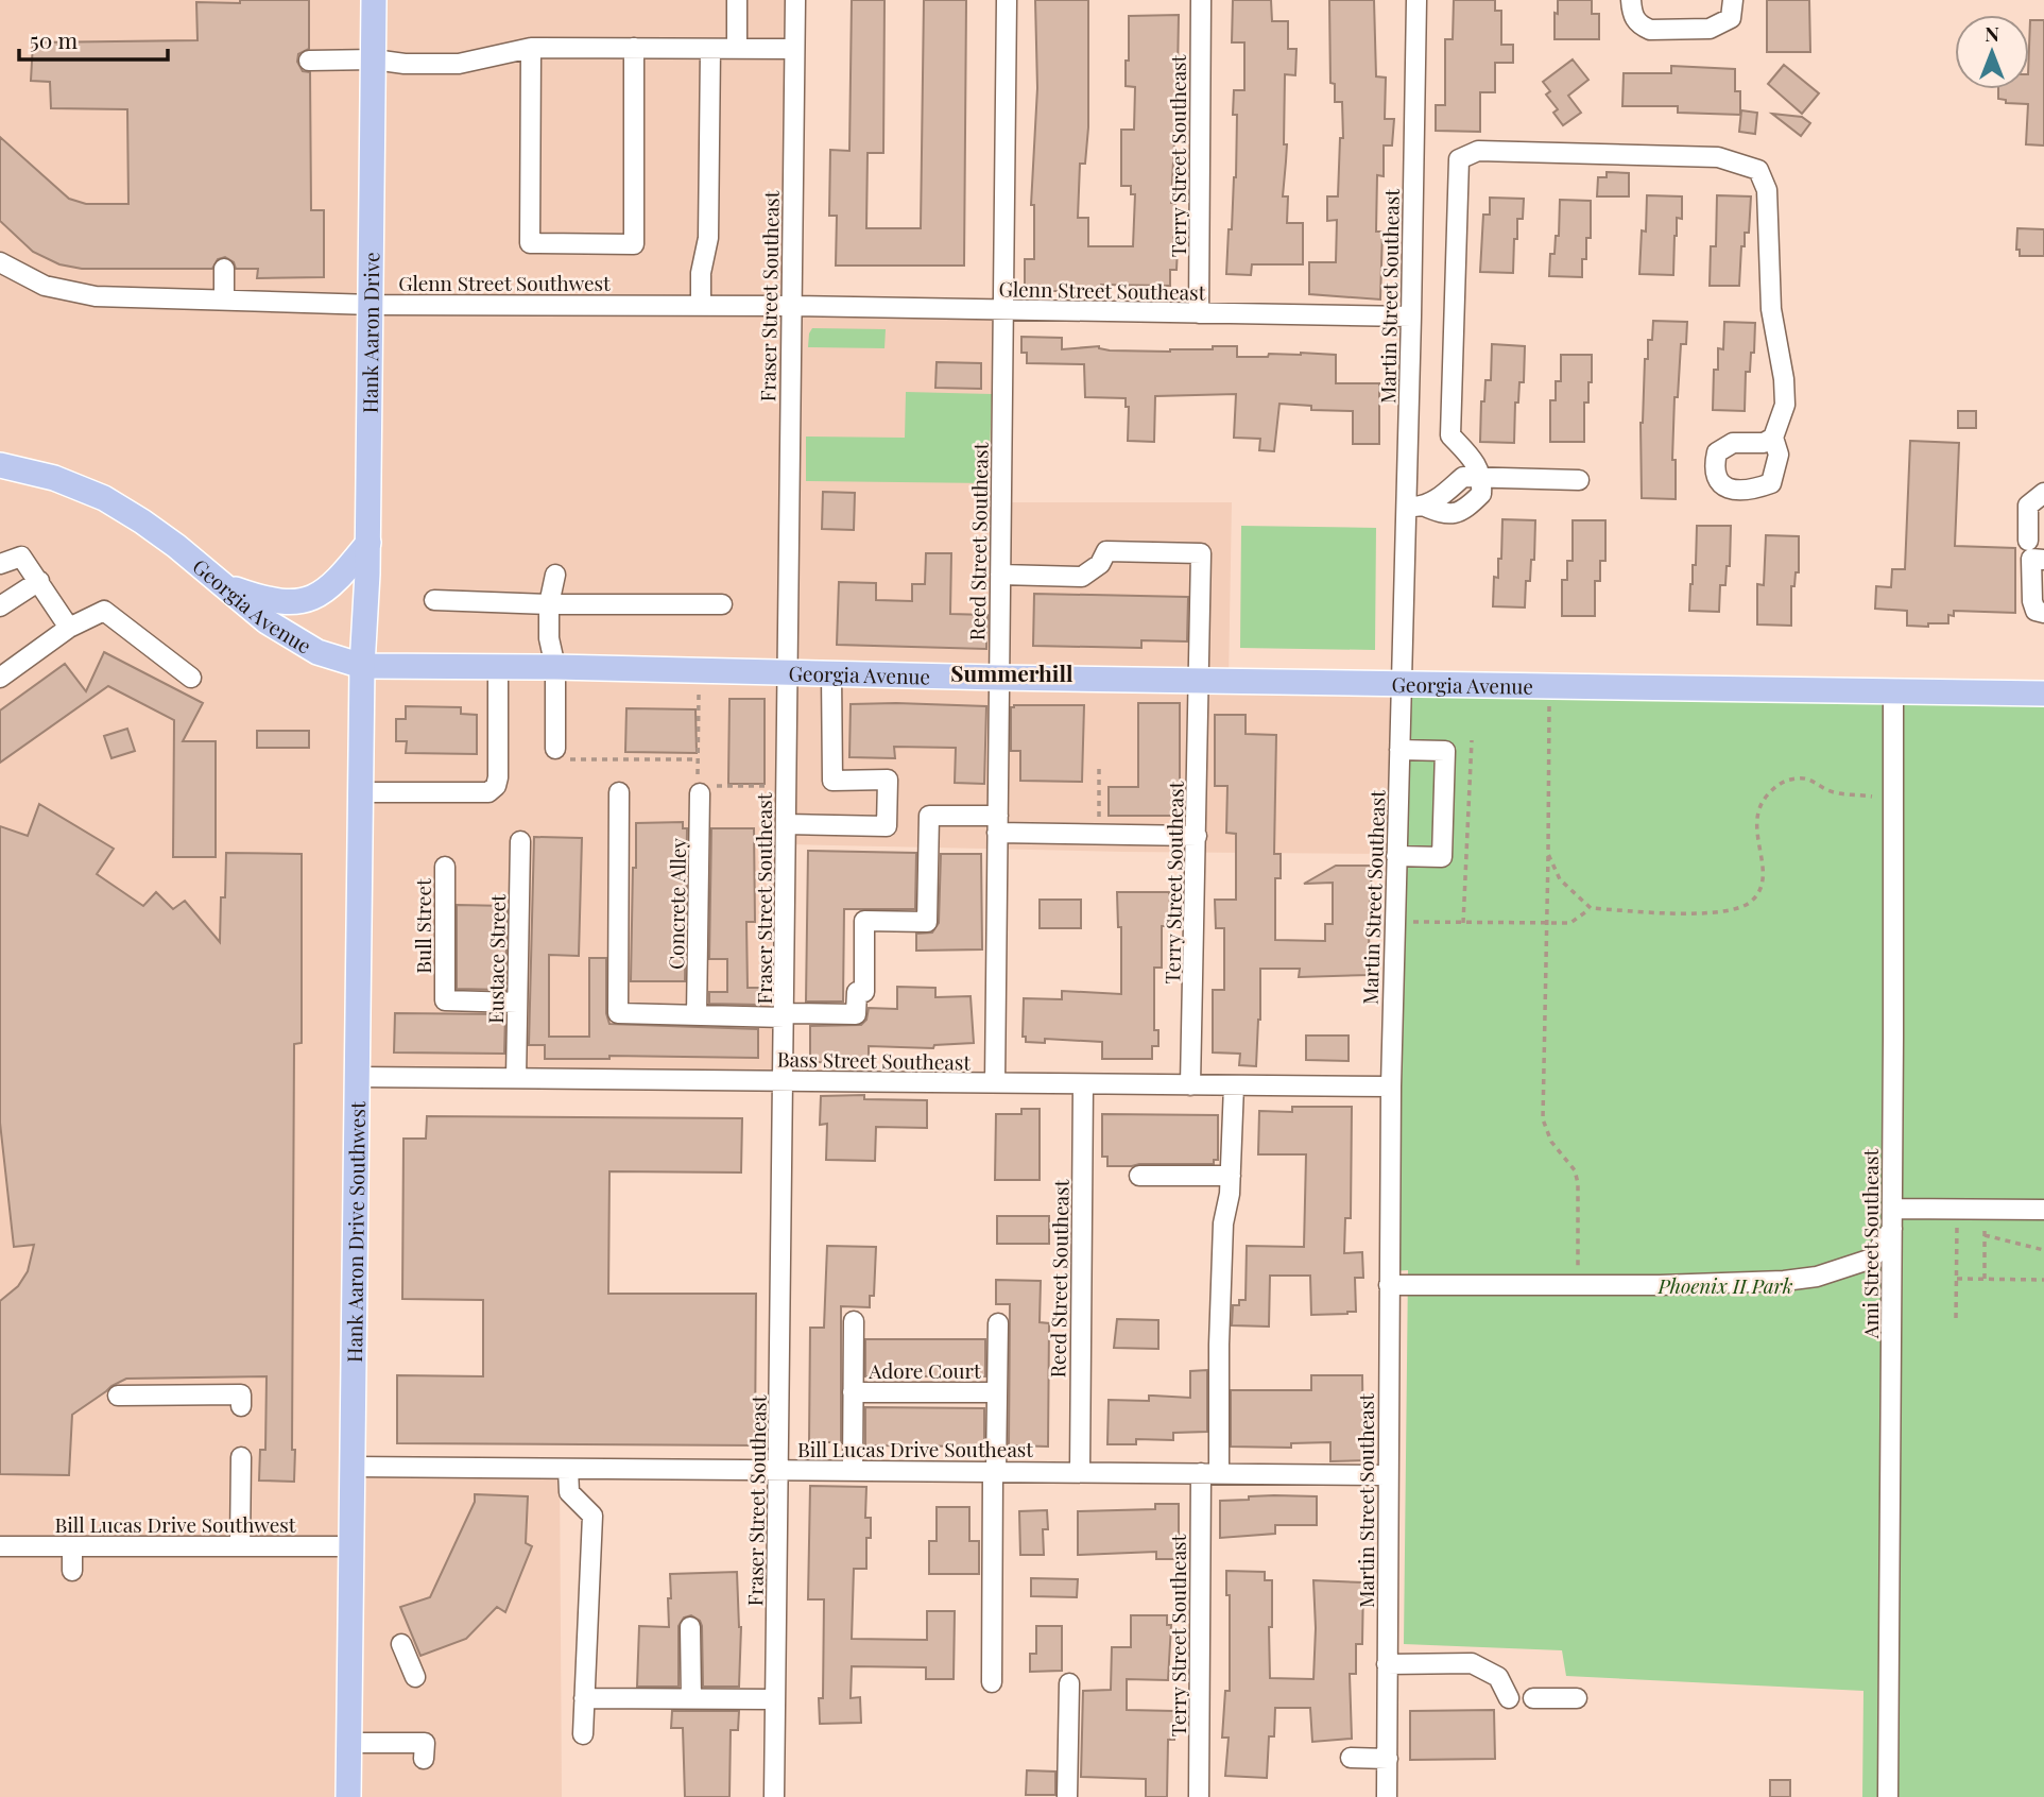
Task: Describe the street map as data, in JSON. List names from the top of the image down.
{
  "streets": {
    "main road": ["Hank Aaron Drive", "Georgia Avenue", "Hank Aaron Drive Southwest"],
    "street": [
      "Terry Street Southeast",
      "Glenn Street Southwest",
      "Glenn Street Southeast",
      "Fraser Street Southeast",
      "Martin Street Southeast",
      "Reed Street Southeast",
      "Concrete Alley",
      "Bull Street",
      "Eustace Street",
      "Bass Street Southeast",
      "Ami Street Southeast",
      "Adore Court",
      "Bill Lucas Drive Southeast",
      "Bill Lucas Drive Southwest"
    ]
  },
  "crossings": [
    ["Terry Street Southeast", "Glenn Street Southeast"],
    ["Terry Street Southeast", "Reed Street Southeast"],
    ["Terry Street Southeast", "Georgia Avenue"],
    ["Terry Street Southeast", "Bass Street Southeast"],
    ["Terry Street Southeast", "Bill Lucas Drive Southeast"],
    ["Glenn Street Southwest", "Glenn Street Southeast"],
    ["Glenn Street Southwest", "Fraser Street Southeast"],
    ["Glenn Street Southwest", "Hank Aaron Drive"],
    ["Glenn Street Southeast", "Fraser Street Southeast"],
    ["Glenn Street Southeast", "Martin Street Southeast"],
    ["Glenn Street Southeast", "Reed Street Southeast"],
    ["Fraser Street Southeast", "Georgia Avenue"],
    ["Fraser Street Southeast", "Bass Street Southeast"],
    ["Fraser Street Southeast", "Bill Lucas Drive Southeast"],
    ["Martin Street Southeast", "Georgia Avenue"],
    ["Martin Street Southeast", "Bass Street Southeast"],
    ["Martin Street Southeast", "Bill Lucas Drive Southeast"],
    ["Hank Aaron Drive", "Georgia Avenue"],
    ["Hank Aaron Drive", "Hank Aaron Drive Southwest"],
    ["Reed Street Southeast", "Georgia Avenue"],
    ["Reed Street Southeast", "Bass Street Southeast"],
    ["Reed Street Southeast", "Bill Lucas Drive Southeast"],
    ["Georgia Avenue", "Hank Aaron Drive Southwest"],
    ["Georgia Avenue", "Ami Street Southeast"],
    ["Bull Street", "Eustace Street"],
    ["Eustace Street", "Bass Street Southeast"],
    ["Bass Street Southeast", "Hank Aaron Drive Southwest"],
    ["Hank Aaron Drive Southwest", "Bill Lucas Drive Southeast"],
    ["Hank Aaron Drive Southwest", "Bill Lucas Drive Southwest"]
  ],
  "districts": ["Summerhill"],
  "parks": ["Phoenix II Park"],
  "scale_bar": "50 m",
  "north": "top"
}
